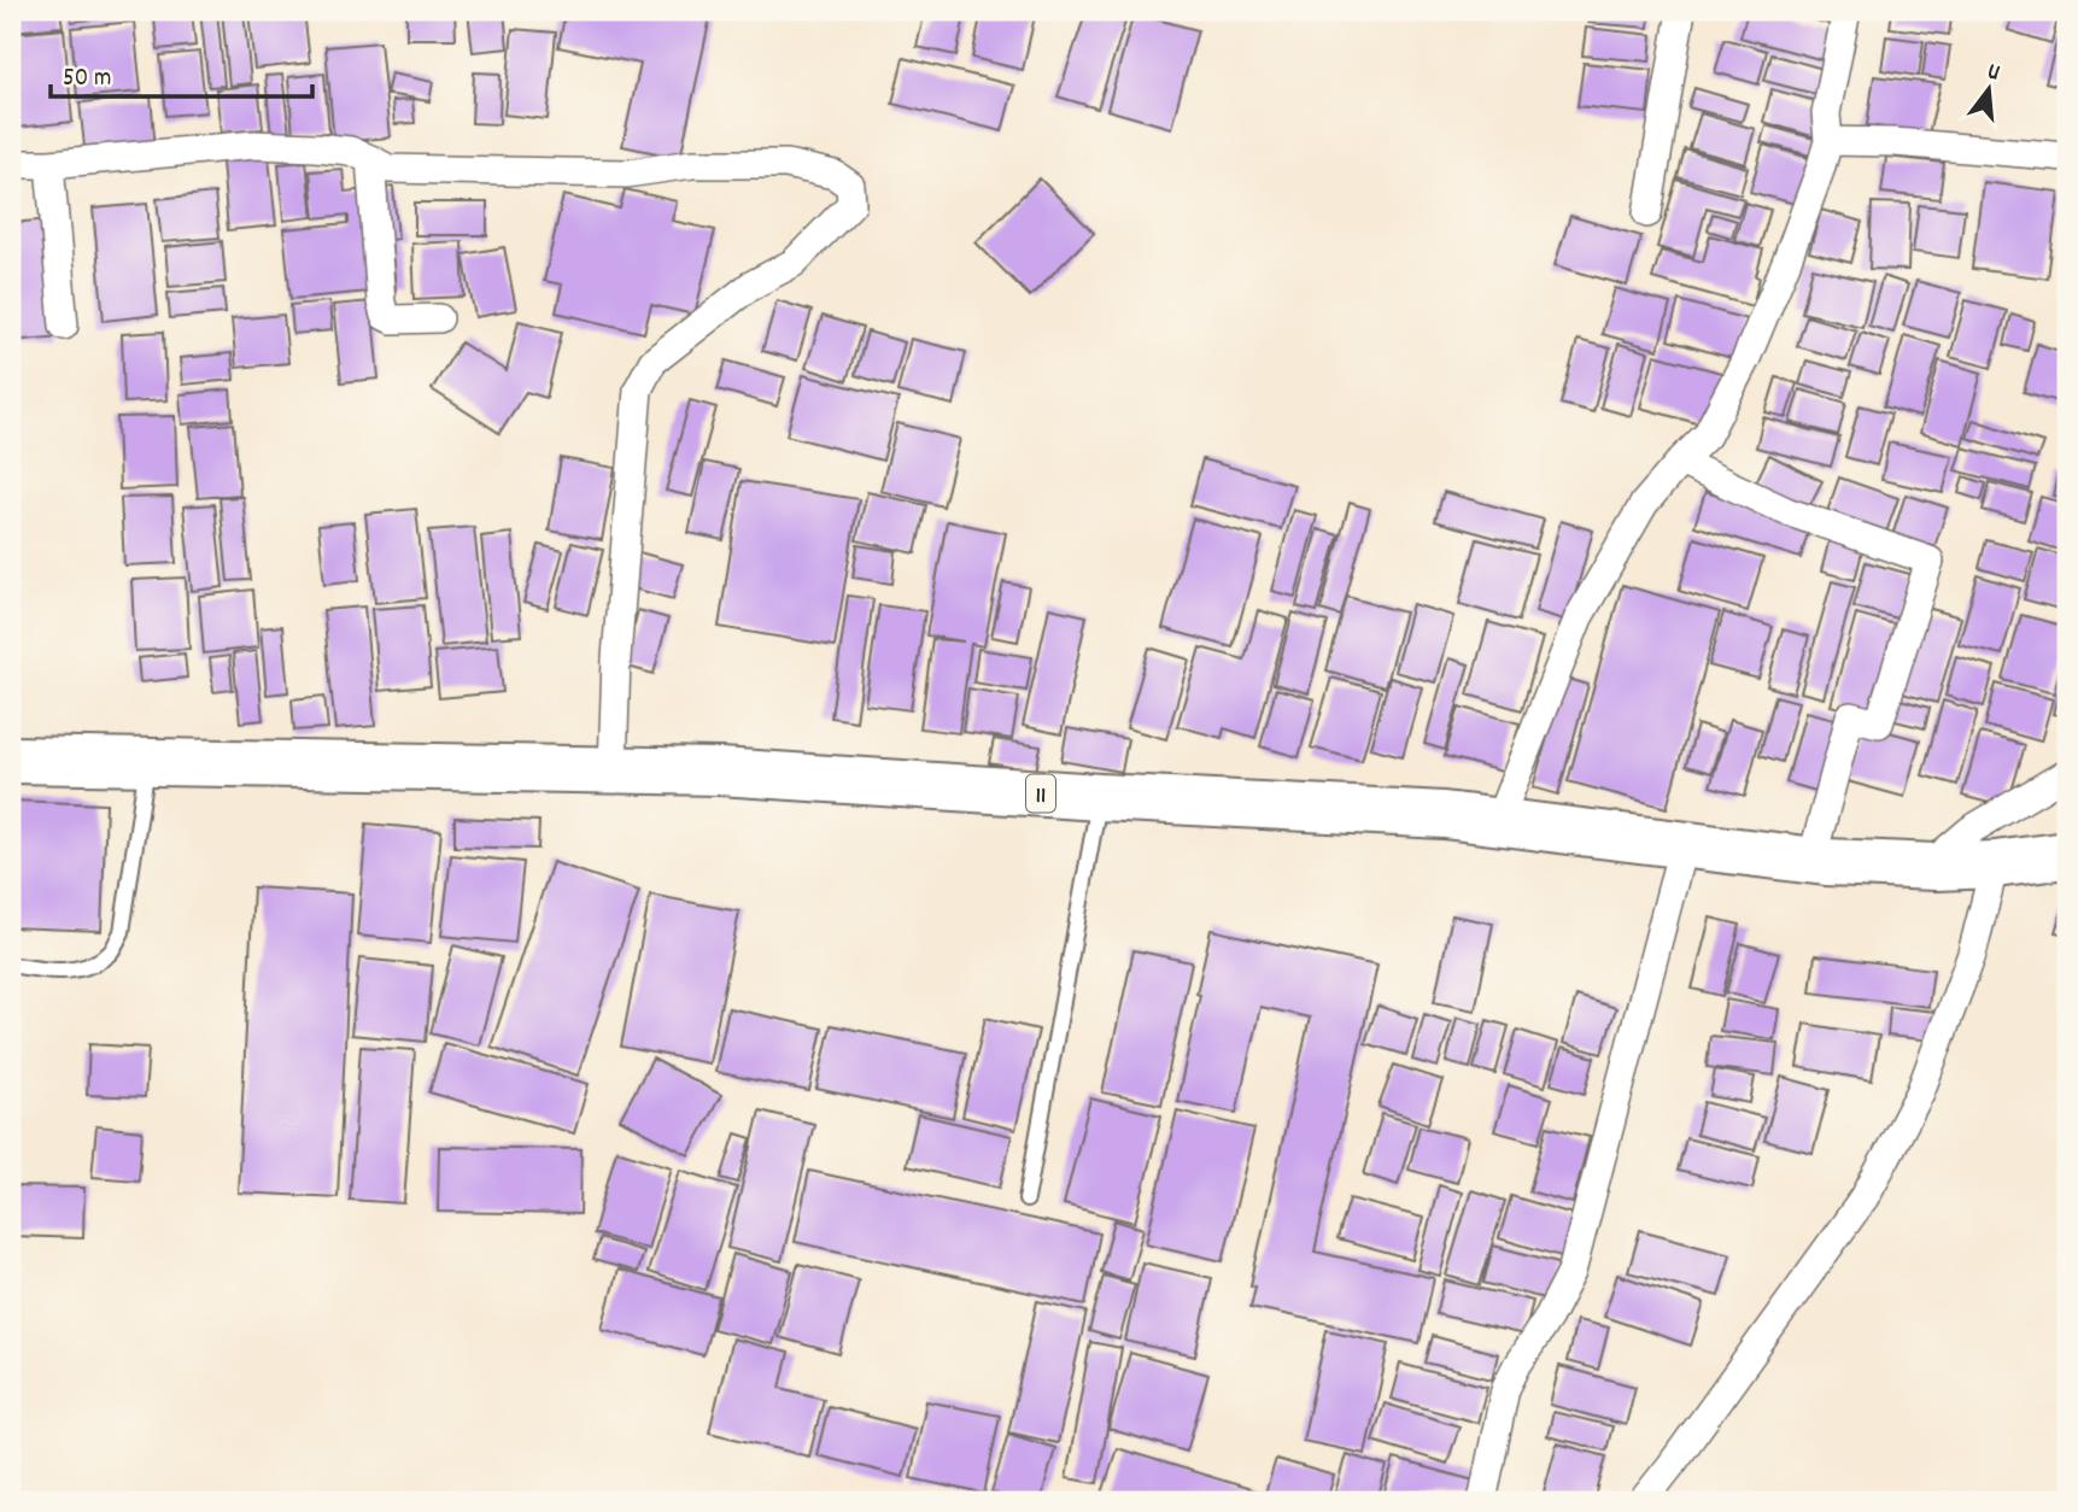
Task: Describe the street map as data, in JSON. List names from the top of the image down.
{
  "streets": {
    "highway": ["11"]
  },
  "scale_bar": "50 m",
  "north": "top"
}
